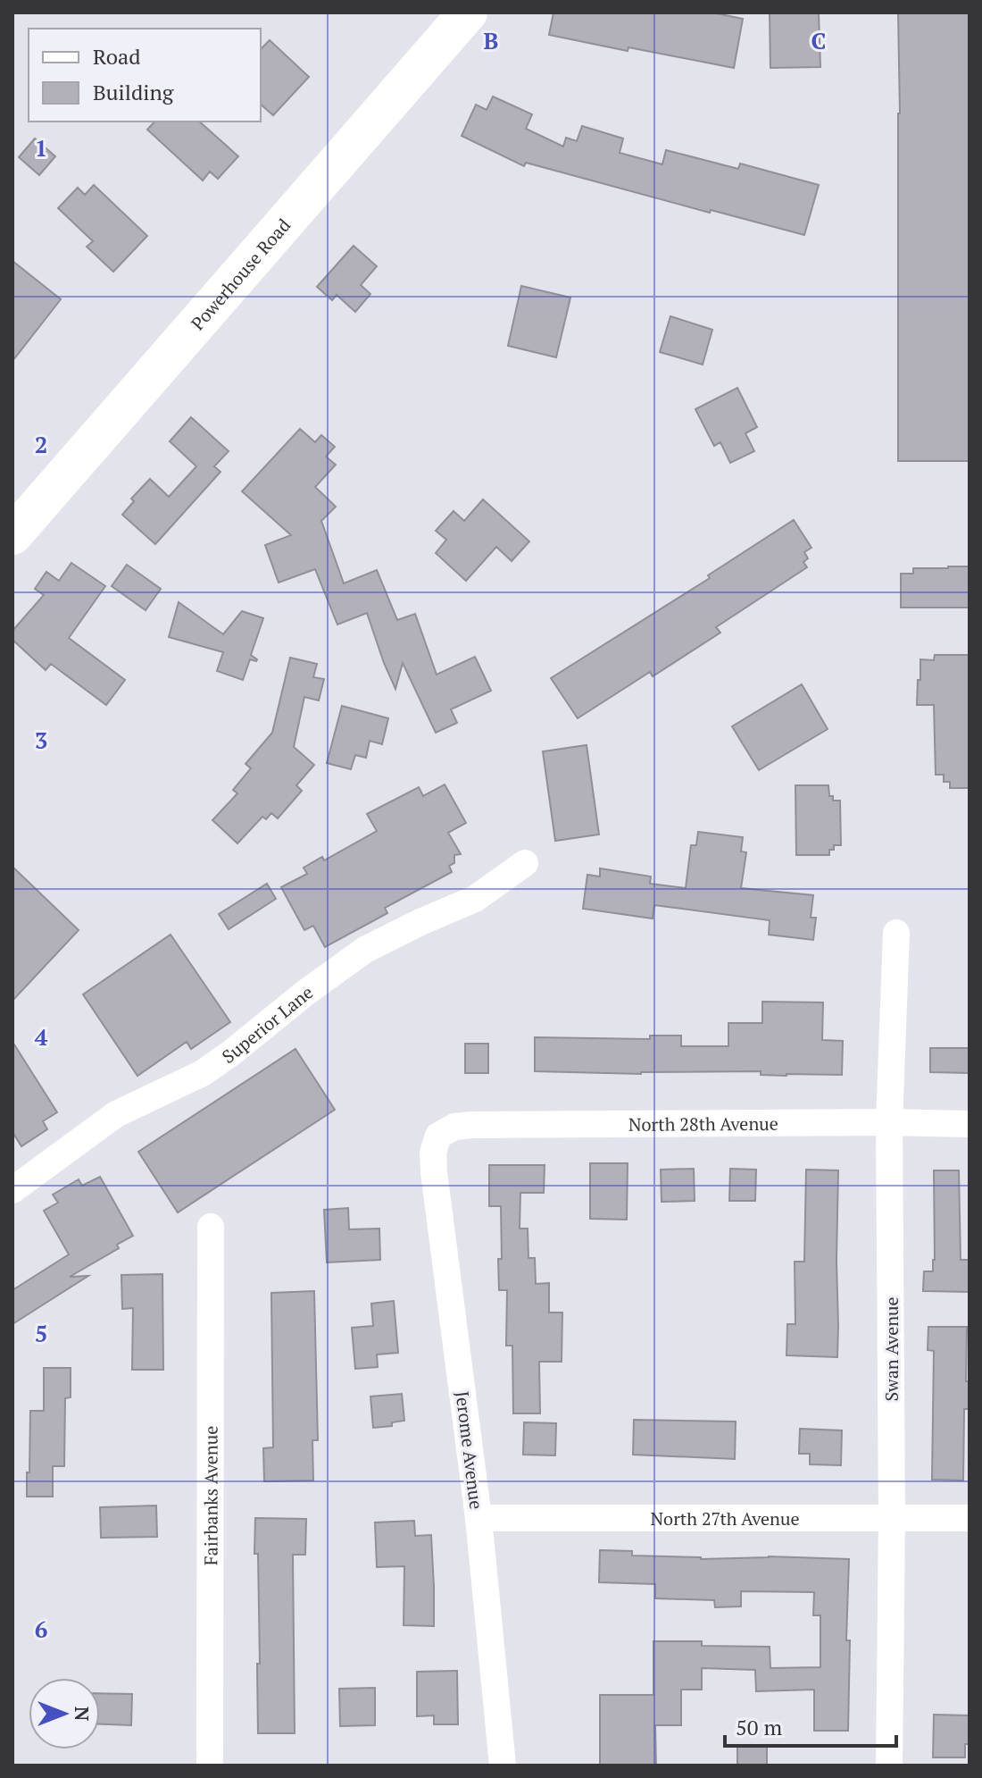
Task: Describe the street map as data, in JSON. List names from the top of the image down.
{
  "streets": {
    "street": [
      "Powerhouse Road",
      "Superior Lane",
      "North 28th Avenue",
      "Swan Avenue",
      "Jerome Avenue",
      "Fairbanks Avenue",
      "North 27th Avenue"
    ]
  },
  "crossings": [
    ["North 28th Avenue", "Swan Avenue"],
    ["North 28th Avenue", "Jerome Avenue"],
    ["Swan Avenue", "North 27th Avenue"],
    ["Jerome Avenue", "North 27th Avenue"]
  ],
  "legend": ["Road", "Building"],
  "scale_bar": "50 m",
  "north": "right",
  "grid": {
    "columns": ["B", "C"],
    "rows": [
      "1",
      "2",
      "3",
      "4",
      "5",
      "6"
    ]
  }
}
